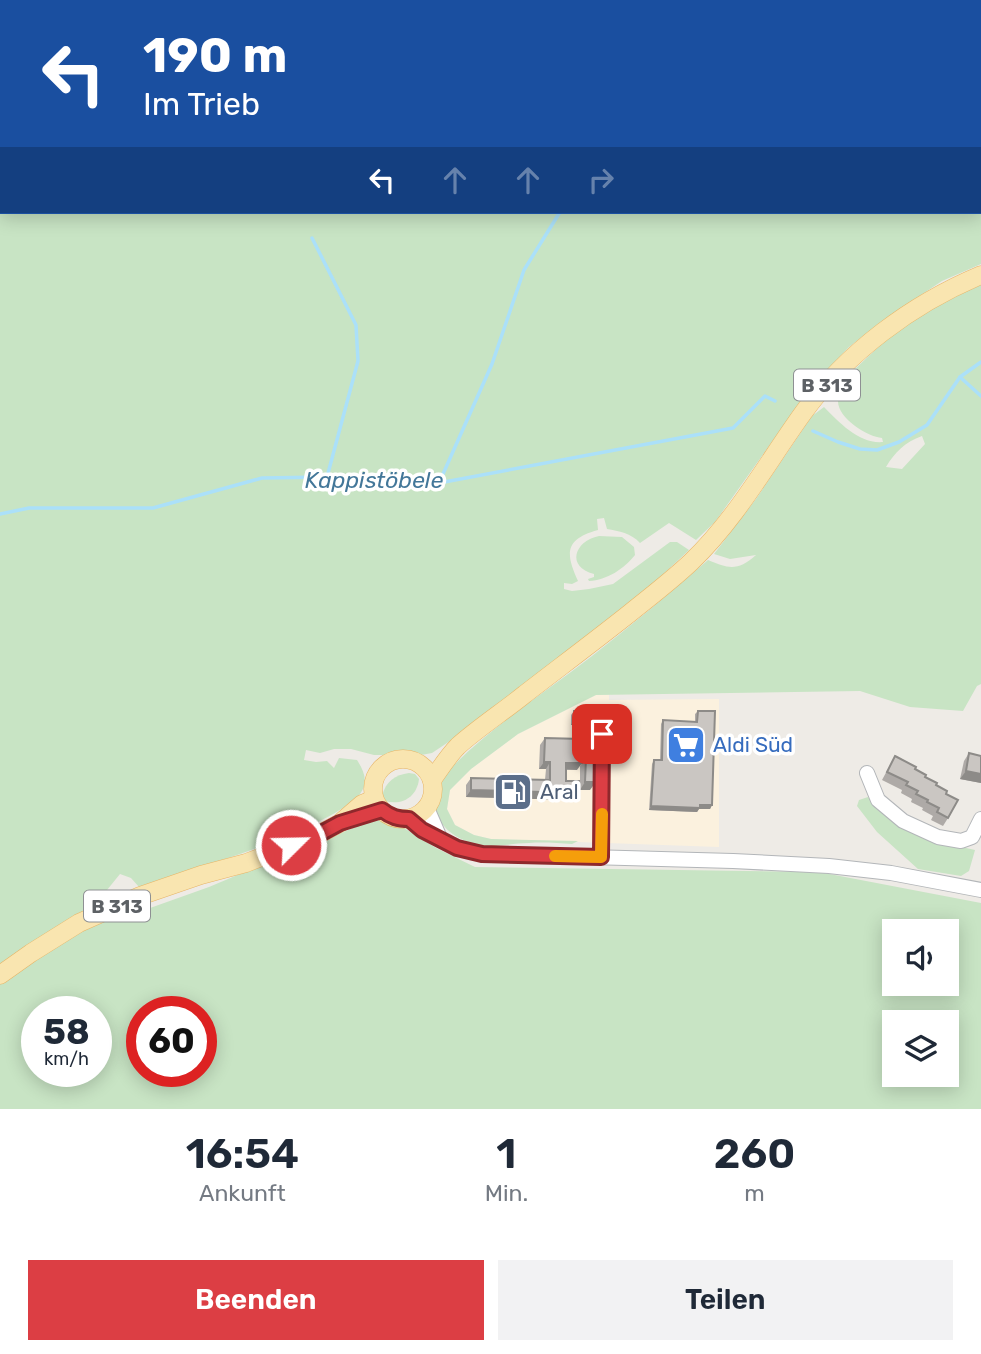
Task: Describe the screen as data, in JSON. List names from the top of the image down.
{
  "streets": {
    "main road": ["B 313"]
  },
  "water": ["Kappistöbele"],
  "places": {
    "supermarket": ["Aldi Süd"],
    "fuel station": ["Aral"]
  },
  "page": {
    "turn": ["190 m", "Im Trieb"],
    "speed": "58 km/h",
    "limit": "60",
    "eta": [
      "16:54",
      "Ankunft",
      "1",
      "Min.",
      "260",
      "m"
    ],
    "buttons": ["Beenden", "Teilen"]
  }
}
